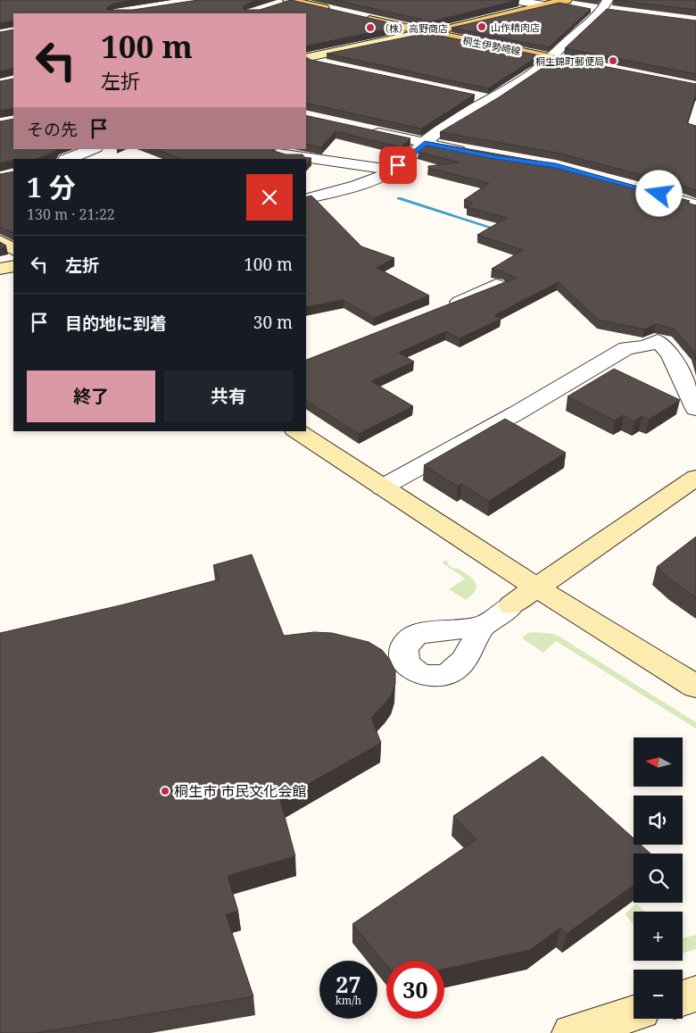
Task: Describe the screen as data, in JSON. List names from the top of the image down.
{
  "streets": {
    "main road": ["桐生伊勢崎線"]
  },
  "places": [
    "山作精肉店",
    "（株）高野商店",
    "桐生錦町郵便局",
    "桐生市 市民文化会館"
  ],
  "north": "left",
  "page": {
    "turn": ["100 m", "左折"],
    "then": "その先",
    "heading": ["1 分", "130 m · 21:22"],
    "list": [
      {
        "name": "左折",
        "value": "100 m"
      },
      {
        "name": "目的地に到着",
        "value": "30 m"
      }
    ],
    "buttons": ["終了", "共有"],
    "map_buttons": ["+", "−"],
    "speed": "27 km/h",
    "limit": "30"
  }
}
